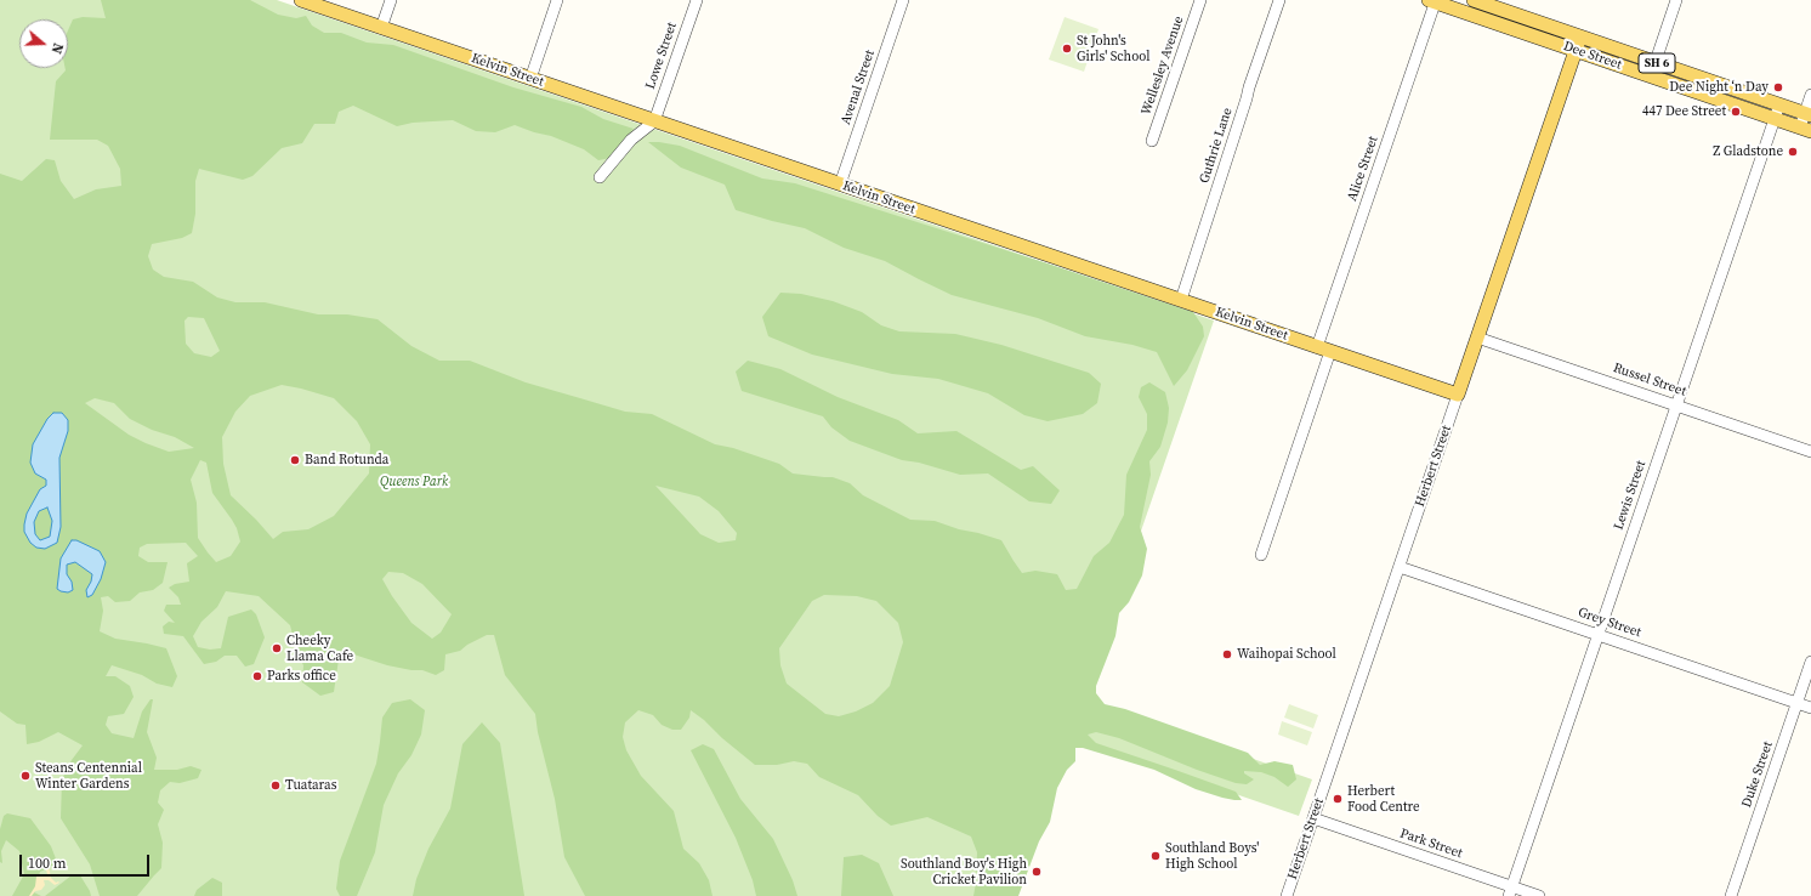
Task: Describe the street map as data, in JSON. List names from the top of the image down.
{
  "streets": {
    "main road": [
      "Dee Street",
      "SH 6",
      "Kelvin Street",
      "Herbert Street"
    ],
    "street": [
      "Lowe Street",
      "Wellesley Avenue",
      "Avenal Street",
      "Guthrie Lane",
      "Alice Street",
      "Russel Street",
      "Lewis Street",
      "Grey Street",
      "Duke Street",
      "Park Street"
    ]
  },
  "crossings": [
    ["Lowe Street", "Kelvin Street"],
    ["Dee Street", "Alice Street"],
    ["Dee Street", "Herbert Street"],
    ["Dee Street", "Lewis Street"],
    ["Kelvin Street", "Avenal Street"],
    ["Kelvin Street", "Guthrie Lane"],
    ["Kelvin Street", "Alice Street"],
    ["Kelvin Street", "Herbert Street"],
    ["Russel Street", "Herbert Street"],
    ["Russel Street", "Lewis Street"],
    ["Herbert Street", "Grey Street"],
    ["Herbert Street", "Park Street"],
    ["Lewis Street", "Grey Street"],
    ["Lewis Street", "Park Street"],
    ["Grey Street", "Duke Street"]
  ],
  "parks": ["Queens Park"],
  "places": [
    "St John's Girls' School",
    "Dee Night ‘n Day",
    "447 Dee Street",
    "Z Gladstone",
    "Band Rotunda",
    "Cheeky Llama Cafe",
    "Waihopai School",
    "Parks office",
    "Steans Centennial Winter Gardens",
    "Tuataras",
    "Herbert Food Centre",
    "Southland Boys' High School",
    "Southland Boy's High Cricket Pavilion"
  ],
  "scale_bar": "100 m",
  "north": "right"
}
